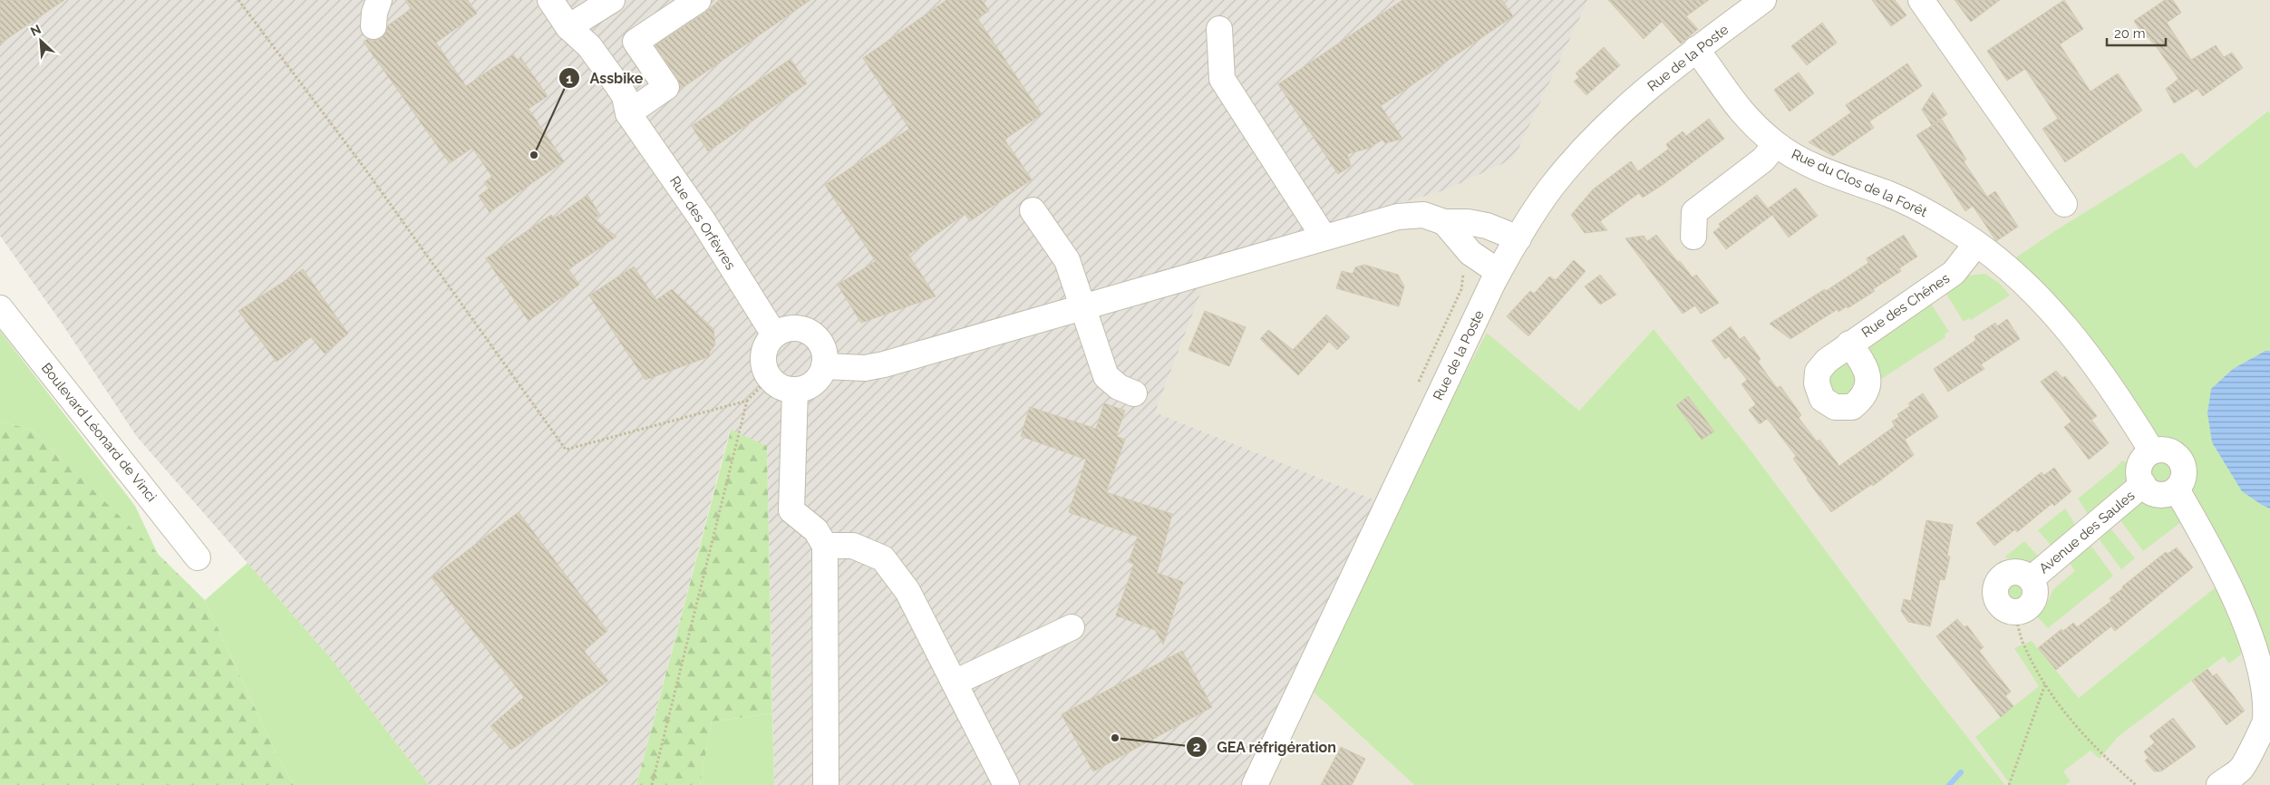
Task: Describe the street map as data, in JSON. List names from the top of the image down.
{
  "streets": {
    "street": [
      "Rue de la Poste",
      "Rue du Clos de la Forêt",
      "Rue des Orfèvres",
      "Rue des Chênes",
      "Boulevard Léonard de Vinci",
      "Avenue des Saules"
    ]
  },
  "crossings": [
    ["Rue de la Poste", "Rue du Clos de la Forêt"],
    ["Rue du Clos de la Forêt", "Rue des Chênes"],
    ["Rue du Clos de la Forêt", "Avenue des Saules"]
  ],
  "places": ["Assbike", "GEA réfrigération"],
  "scale_bar": "20 m",
  "north": "top left"
}
